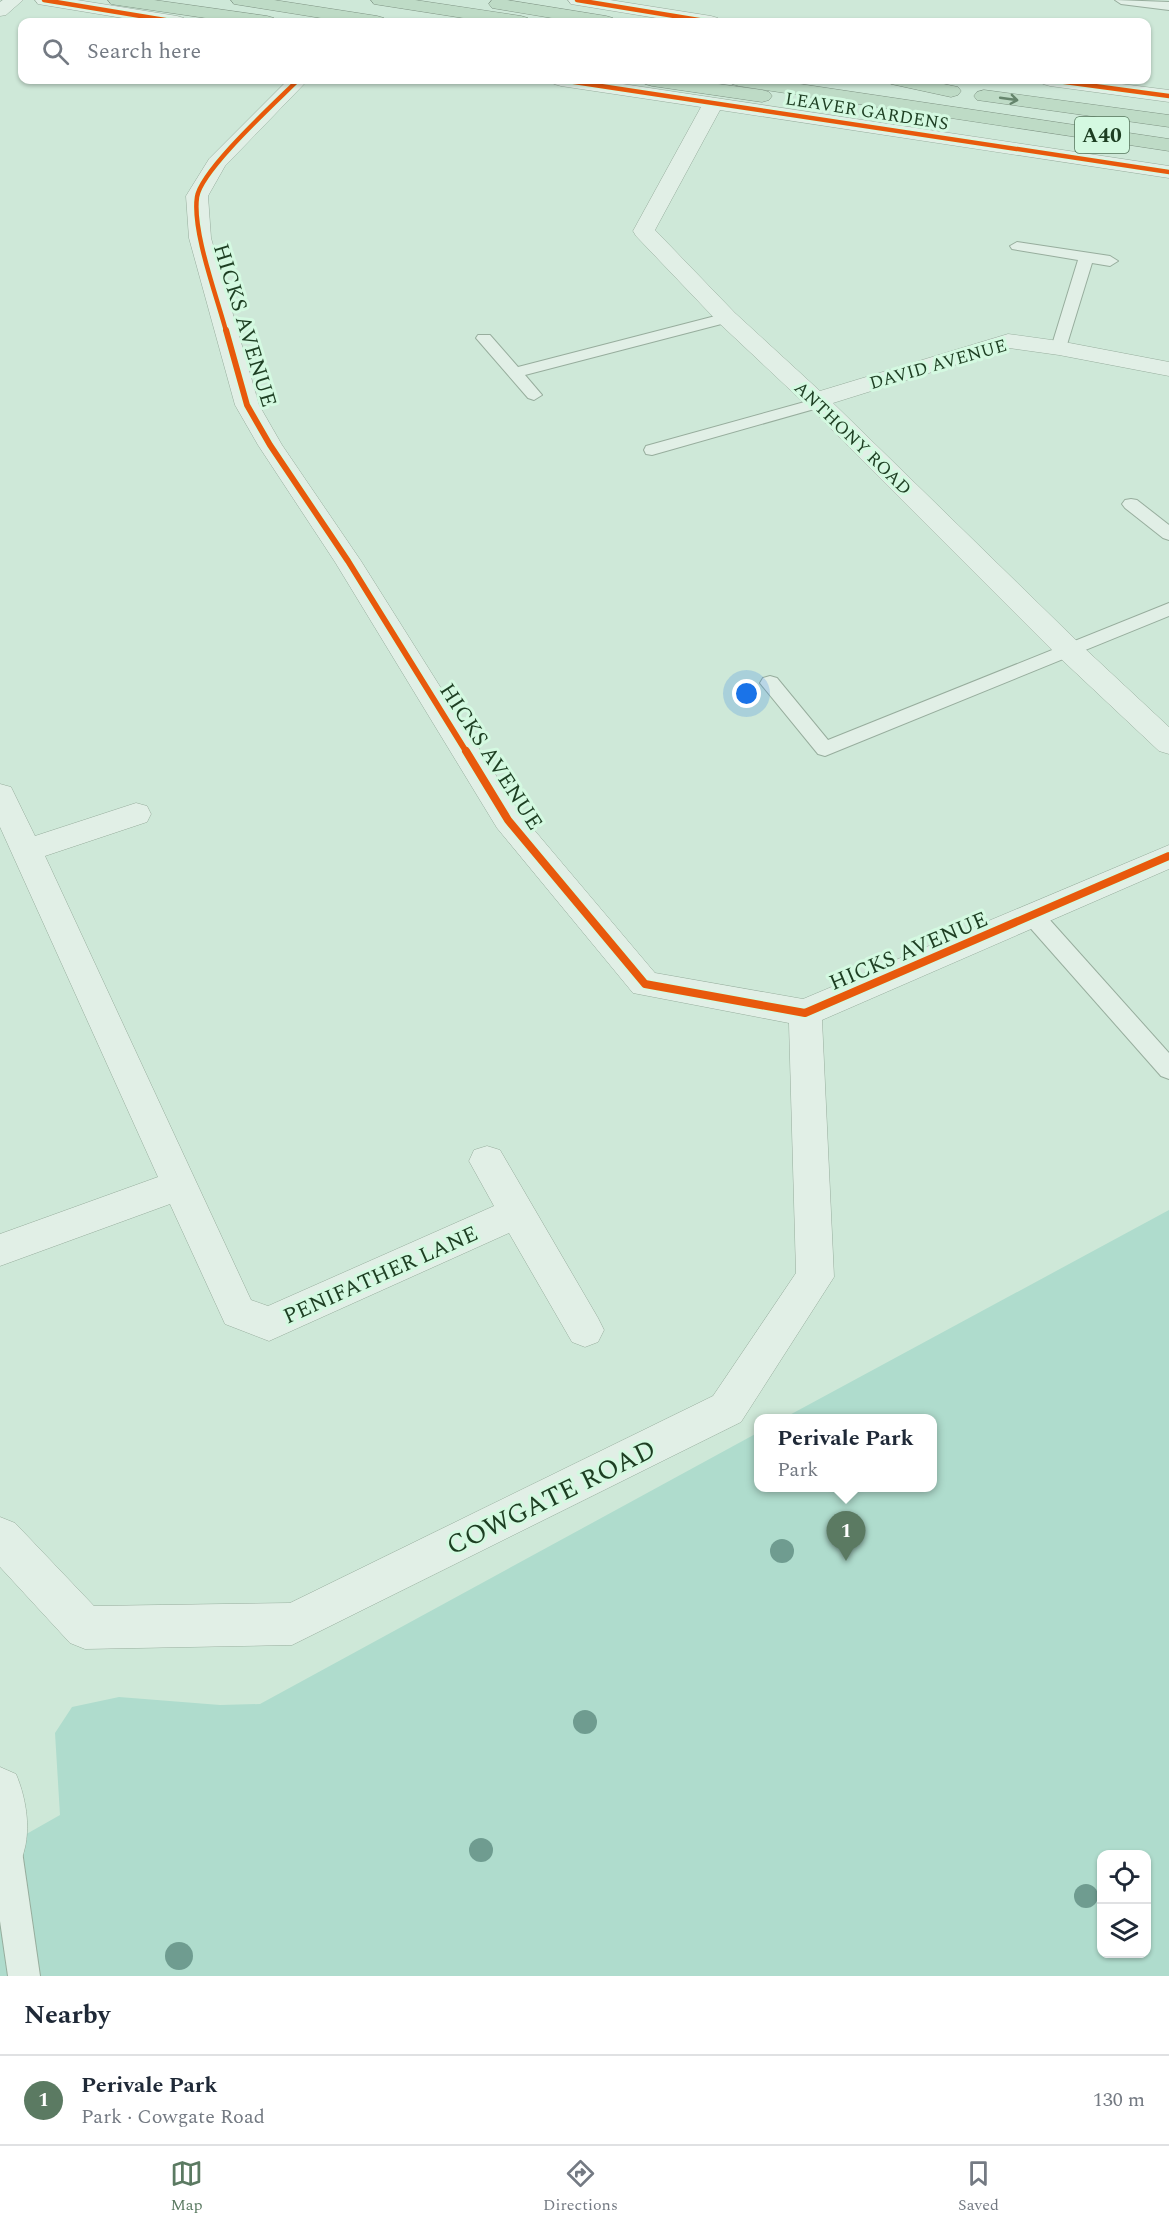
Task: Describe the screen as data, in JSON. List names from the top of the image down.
{
  "streets": {
    "highway": ["A40"],
    "street": [
      "LEAVER GARDENS",
      "HICKS AVENUE",
      "DAVID AVENUE",
      "ANTHONY ROAD",
      "PENIFATHER LANE",
      "COWGATE ROAD"
    ]
  },
  "crossings": [
    ["LEAVER GARDENS", "ANTHONY ROAD"],
    ["HICKS AVENUE", "COWGATE ROAD"],
    ["DAVID AVENUE", "ANTHONY ROAD"]
  ],
  "page": {
    "search": "Search here",
    "popup": ["Perivale Park", "Park"],
    "pins": "1",
    "heading": "Nearby",
    "list": [
      {
        "mark": "1",
        "name": "Perivale Park",
        "note": "Park · Cowgate Road",
        "value": "130 m"
      }
    ],
    "nav": ["Map", "Directions", "Saved"]
  }
}
